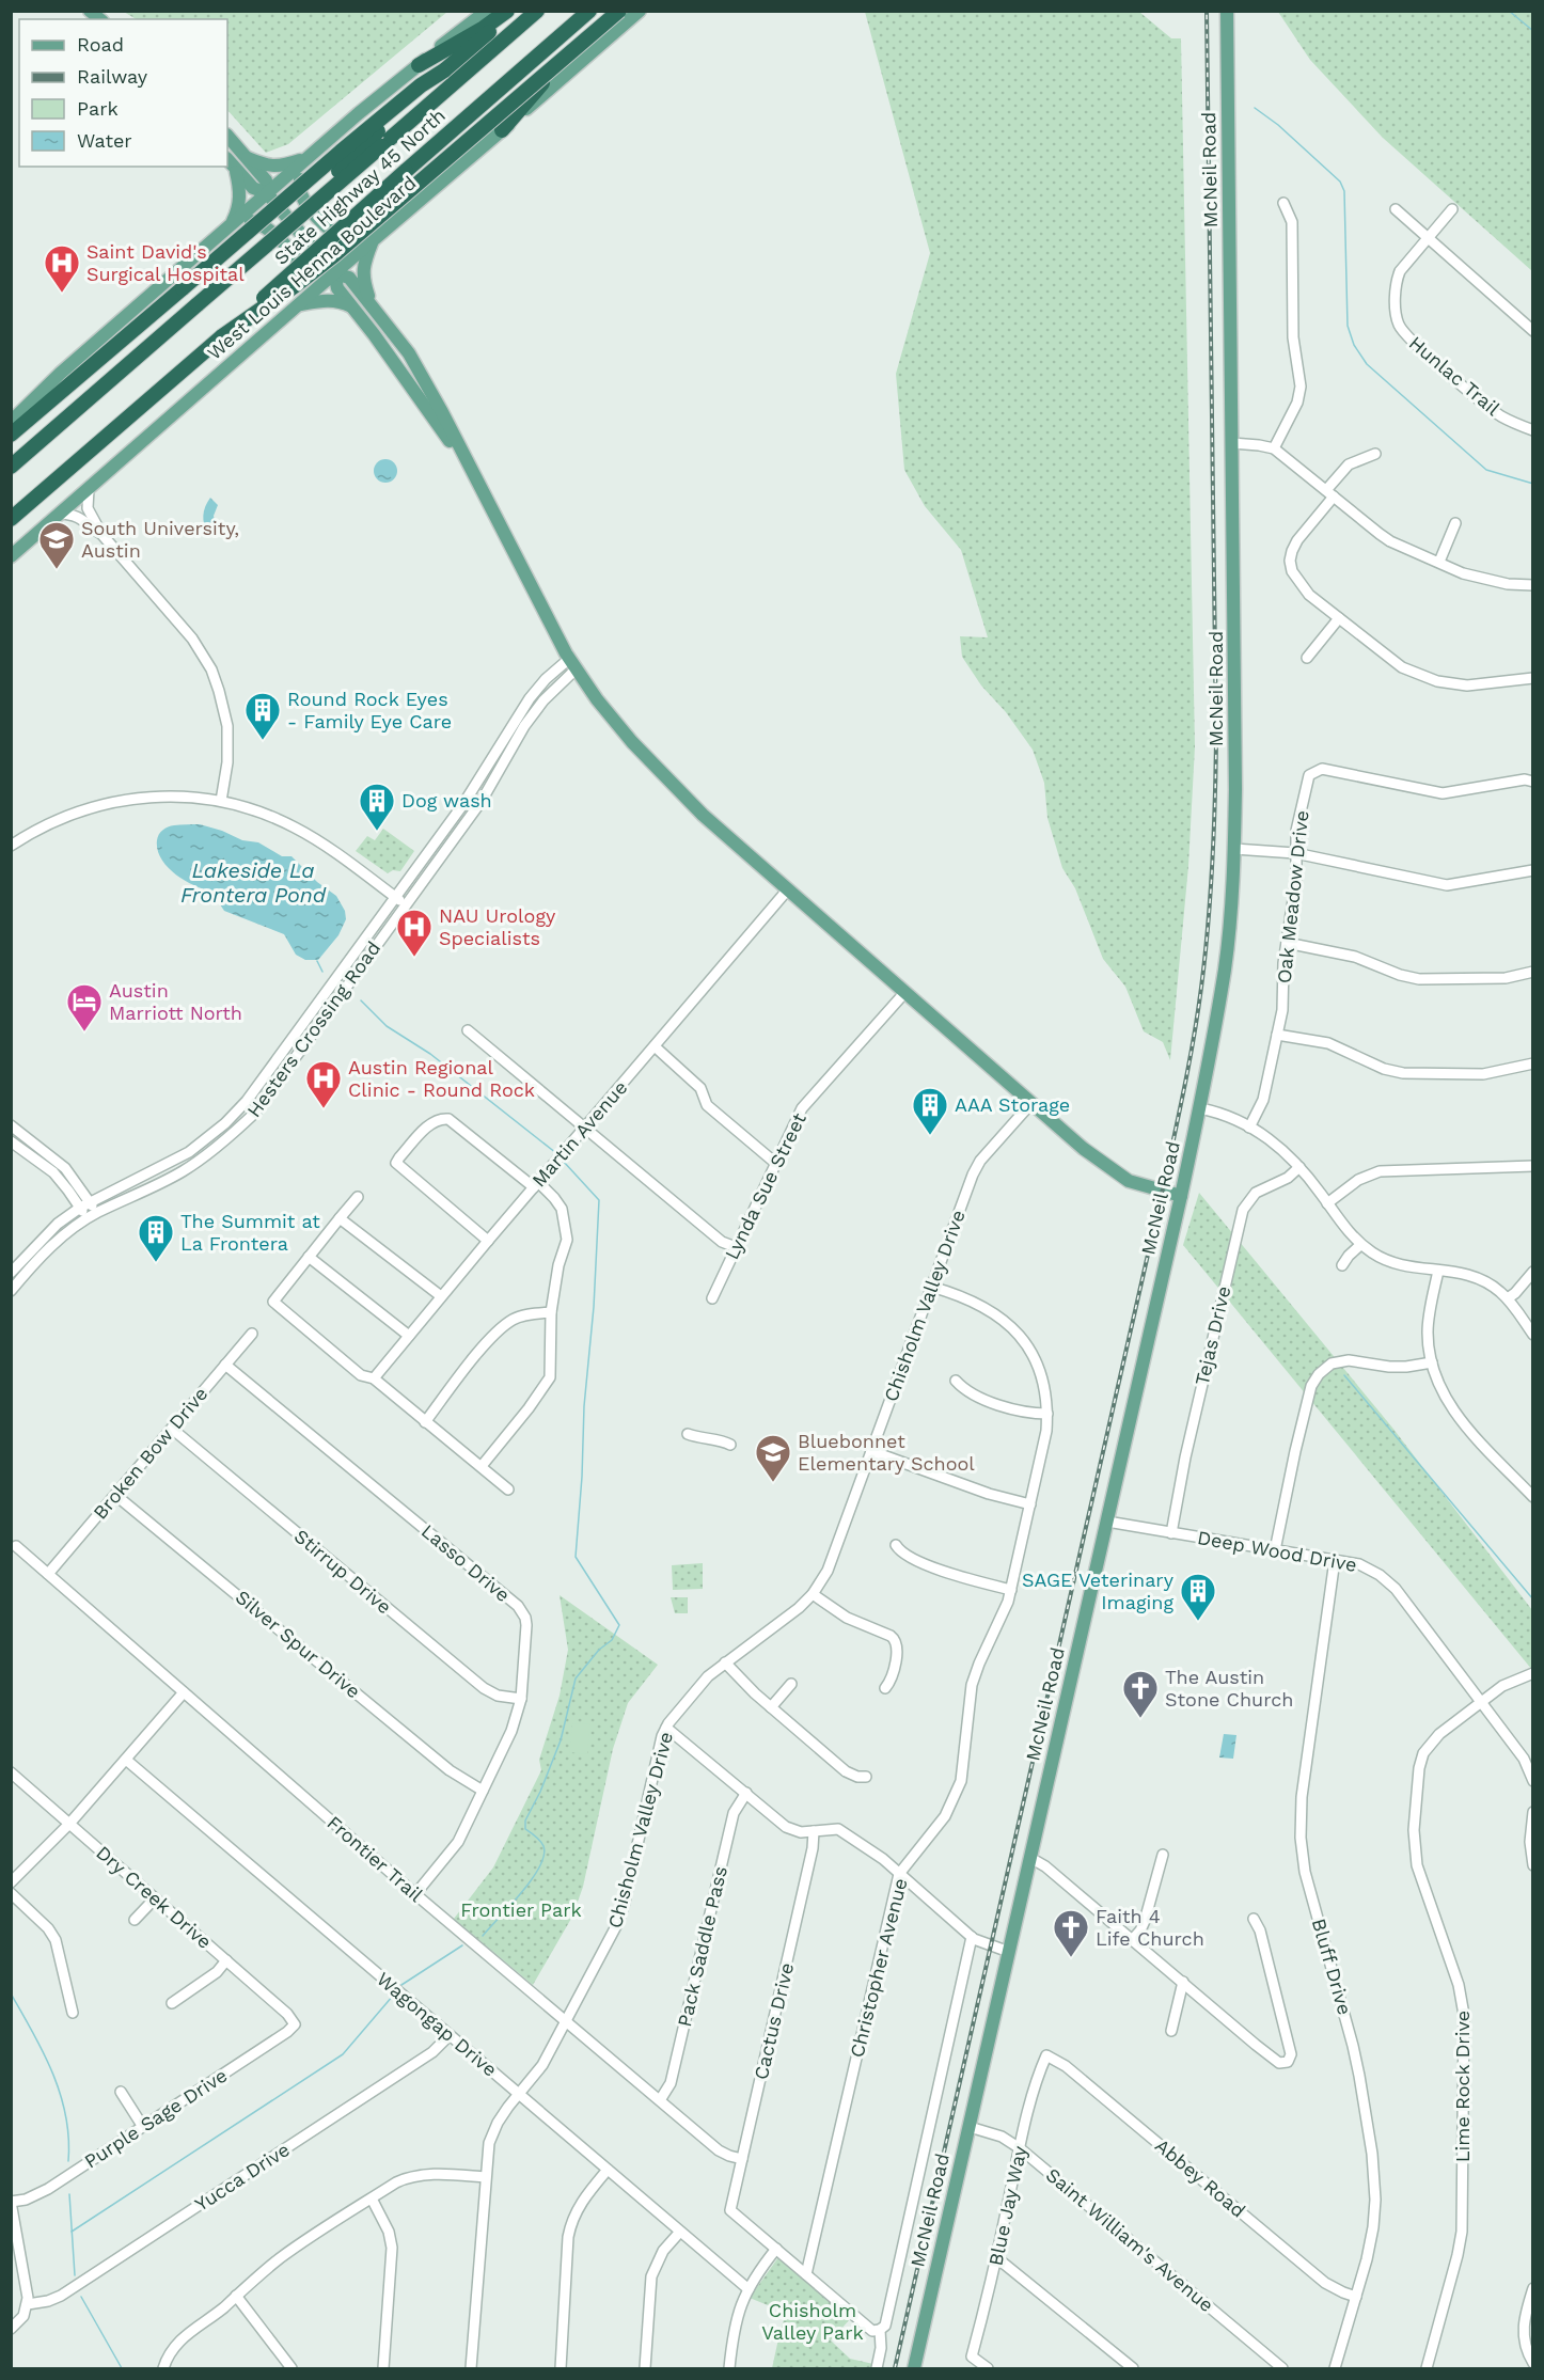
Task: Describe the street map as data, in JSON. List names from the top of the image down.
{
  "streets": {
    "highway": ["State Highway 45 North"],
    "main road": ["McNeil Road", "West Louis Henna Boulevard"],
    "street": [
      "Hunlac Trail",
      "Oak Meadow Drive",
      "Hesters Crossing Road",
      "Martin Avenue",
      "Lynda Sue Street",
      "Chisholm Valley Drive",
      "Tejas Drive",
      "Broken Bow Drive",
      "Deep Wood Drive",
      "Lasso Drive",
      "Stirrup Drive",
      "Silver Spur Drive",
      "Frontier Trail",
      "Dry Creek Drive",
      "Pack Saddle Pass",
      "Bluff Drive",
      "Christopher Avenue",
      "Cactus Drive",
      "Wagongap Drive",
      "Lime Rock Drive",
      "Purple Sage Drive",
      "Yucca Drive",
      "Abbey Road",
      "Blue Jay Way",
      "Saint William's Avenue"
    ]
  },
  "crossings": [
    ["McNeil Road", "Deep Wood Drive"],
    ["McNeil Road", "Saint William's Avenue"],
    ["Chisholm Valley Drive", "Frontier Trail"],
    ["Chisholm Valley Drive", "Christopher Avenue"],
    ["Chisholm Valley Drive", "Wagongap Drive"],
    ["Tejas Drive", "Deep Wood Drive"],
    ["Broken Bow Drive", "Lasso Drive"],
    ["Broken Bow Drive", "Stirrup Drive"],
    ["Broken Bow Drive", "Silver Spur Drive"],
    ["Broken Bow Drive", "Frontier Trail"],
    ["Deep Wood Drive", "Bluff Drive"],
    ["Deep Wood Drive", "Lime Rock Drive"],
    ["Lasso Drive", "Stirrup Drive"],
    ["Lasso Drive", "Silver Spur Drive"],
    ["Lasso Drive", "Frontier Trail"],
    ["Frontier Trail", "Pack Saddle Pass"],
    ["Frontier Trail", "Cactus Drive"],
    ["Dry Creek Drive", "Purple Sage Drive"],
    ["Bluff Drive", "Abbey Road"],
    ["Wagongap Drive", "Yucca Drive"],
    ["Abbey Road", "Blue Jay Way"],
    ["Blue Jay Way", "Saint William's Avenue"]
  ],
  "water": ["Lakeside La Frontera Pond"],
  "parks": ["Frontier Park", "Chisholm Valley Park"],
  "places": {
    "hospital": ["Saint David's Surgical Hospital", "NAU Urology Specialists", "Austin Regional Clinic - Round Rock"],
    "school or university": ["South University, Austin", "Bluebonnet Elementary School"],
    "building": [
      "Round Rock Eyes - Family Eye Care",
      "Dog wash",
      "AAA Storage",
      "The Summit at La Frontera",
      "SAGE Veterinary Imaging"
    ],
    "hotel": ["Austin Marriott North"],
    "church": ["The Austin Stone Church", "Faith 4 Life Church"]
  },
  "legend": [
    "Road",
    "Railway",
    "Park",
    "Water"
  ]
}
